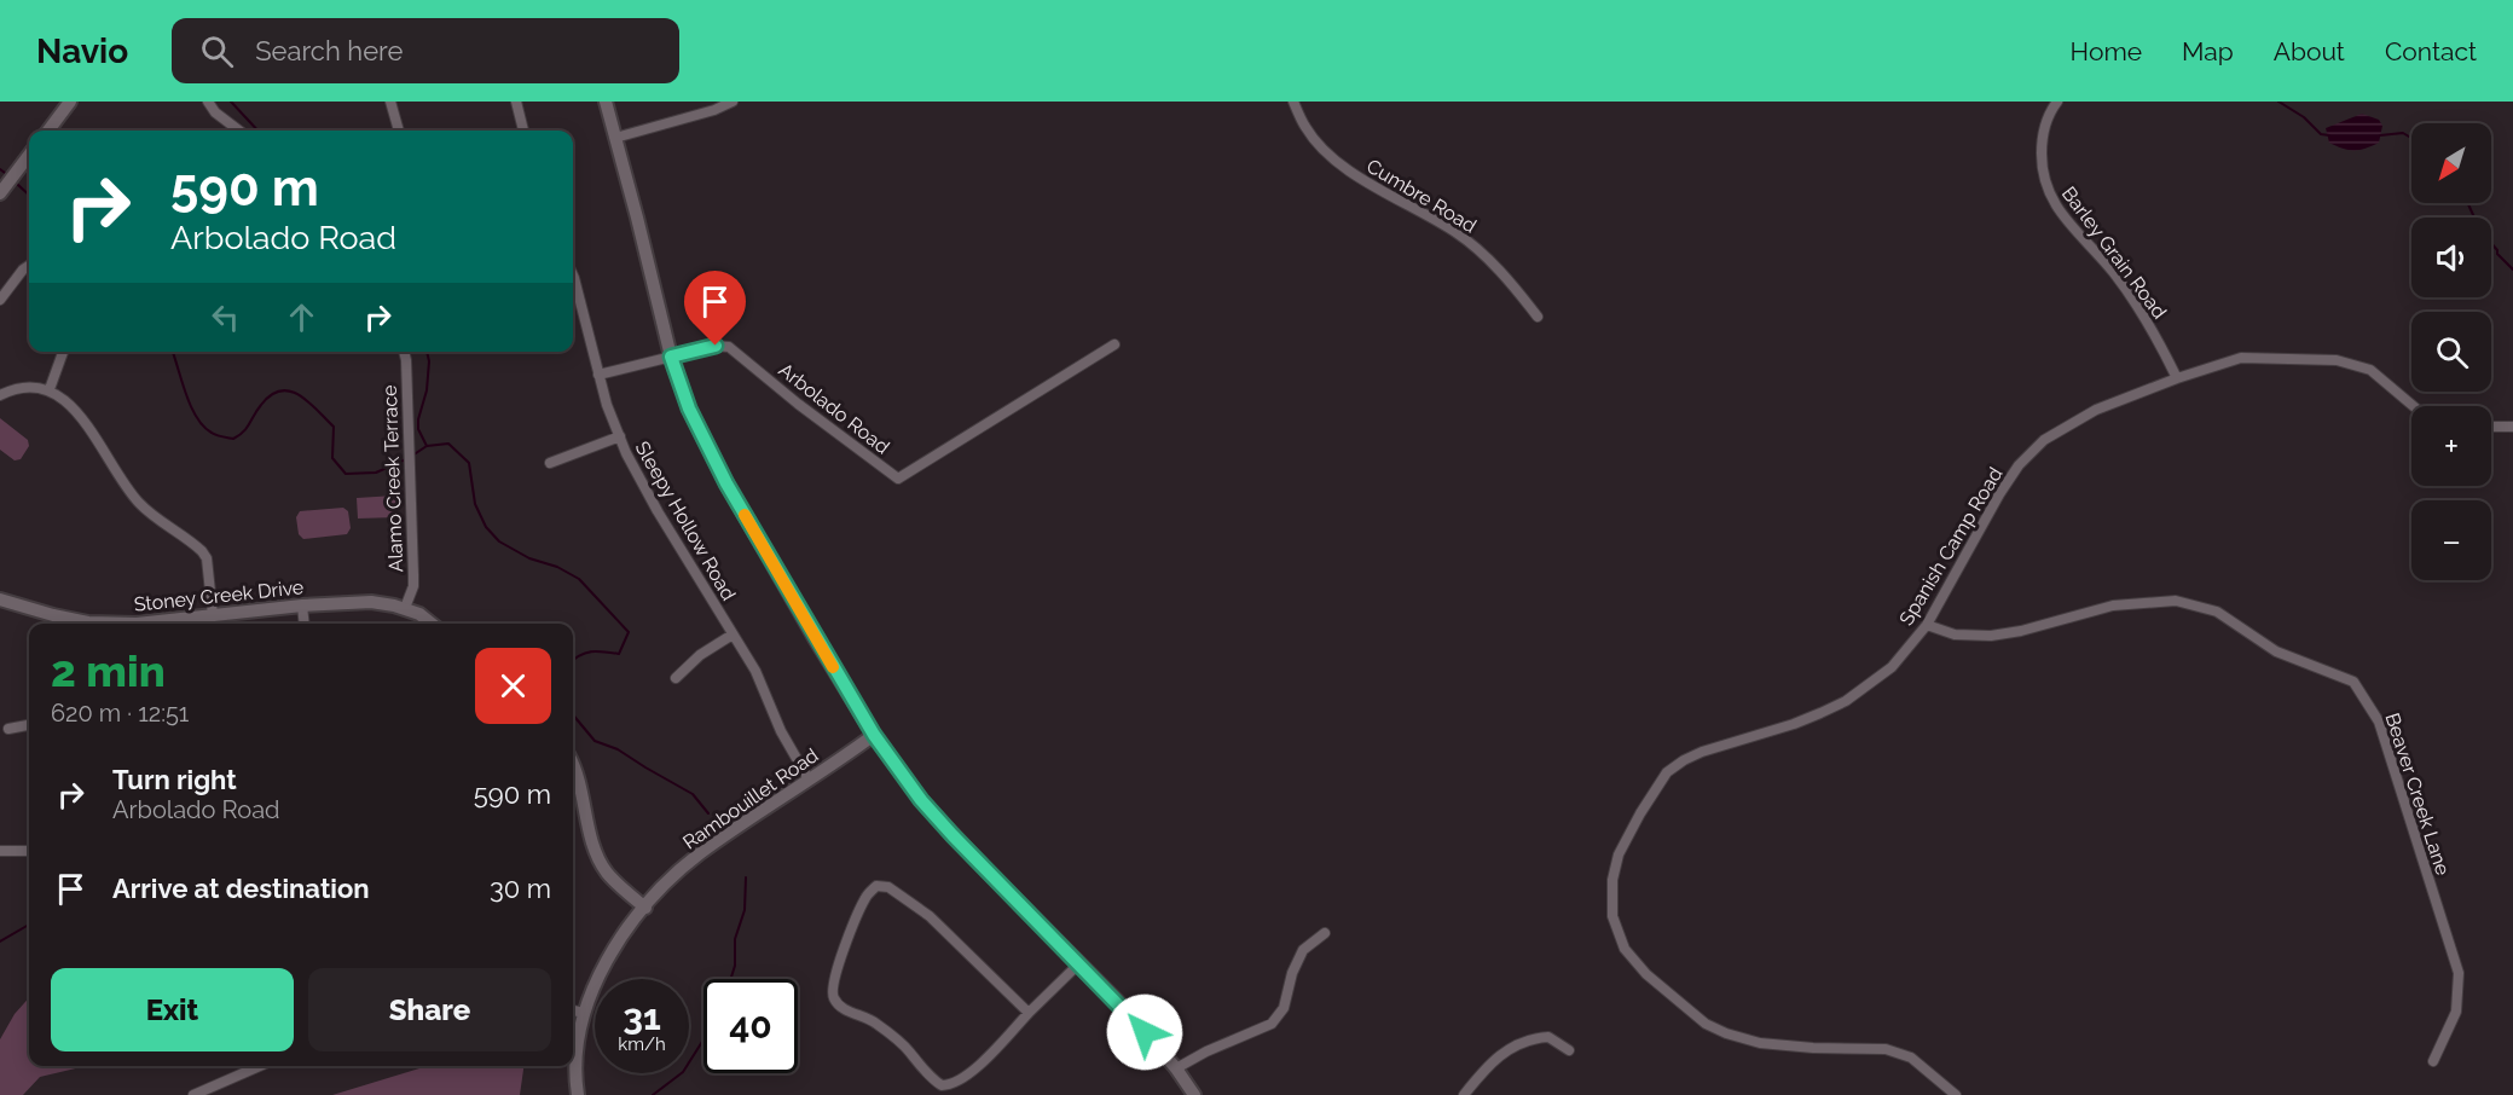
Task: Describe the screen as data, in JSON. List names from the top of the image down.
{
  "streets": {
    "street": [
      "Cumbre Road",
      "Barley Grain Road",
      "Arbolado Road",
      "Alamo Creek Terrace",
      "Sleepy Hollow Road",
      "Spanish Camp Road",
      "Stoney Creek Drive",
      "Beaver Creek Lane",
      "Rambouillet Road"
    ]
  },
  "crossings": [
    ["Barley Grain Road", "Spanish Camp Road"],
    ["Arbolado Road", "Sleepy Hollow Road"],
    ["Alamo Creek Terrace", "Stoney Creek Drive"],
    ["Sleepy Hollow Road", "Rambouillet Road"],
    ["Spanish Camp Road", "Beaver Creek Lane"]
  ],
  "north": "bottom left",
  "page": {
    "header": "Navio",
    "search": "Search here",
    "nav": [
      "Home",
      "Map",
      "About",
      "Contact"
    ],
    "map_buttons": ["+", "−"],
    "turn": ["590 m", "Arbolado Road"],
    "heading": ["2 min", "620 m · 12:51"],
    "list": [
      {
        "name": "Turn right",
        "note": "Arbolado Road",
        "value": "590 m"
      },
      {
        "name": "Arrive at destination",
        "value": "30 m"
      }
    ],
    "buttons": ["Exit", "Share"],
    "speed": "31 km/h",
    "limit": "40"
  }
}
